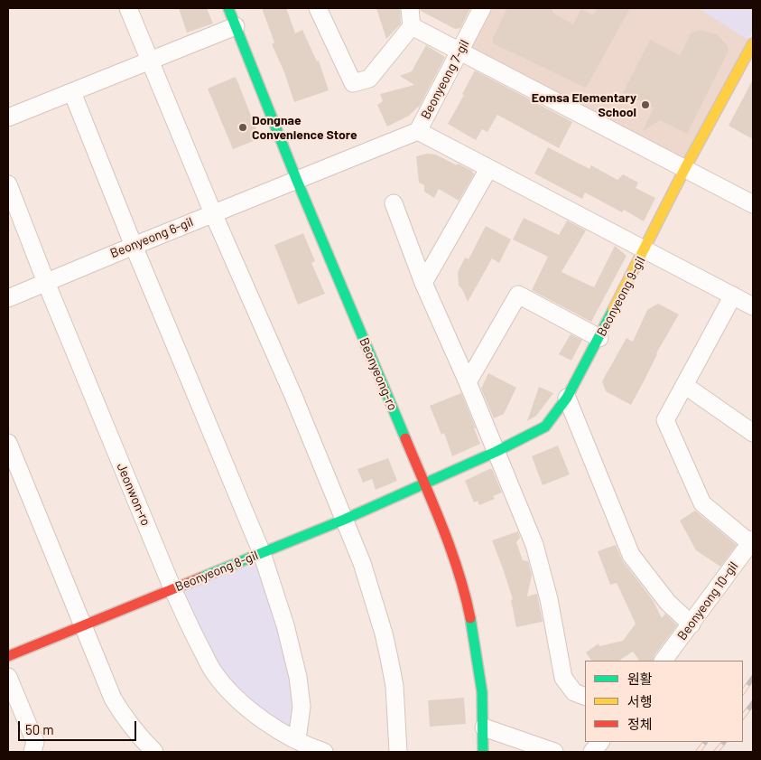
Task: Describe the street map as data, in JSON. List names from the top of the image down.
{
  "streets": {
    "street": [
      "Beonyeong 7-gil",
      "Beonyeong 6-gil",
      "Beonyeong 9-gil",
      "Beonyeong-ro",
      "Jeonwon-ro",
      "Beonyeong 8-gil",
      "Beonyeong 10-gil"
    ]
  },
  "crossings": [
    ["Beonyeong 7-gil", "Beonyeong 6-gil"],
    ["Beonyeong 7-gil", "Beonyeong-ro"],
    ["Beonyeong 6-gil", "Beonyeong-ro"],
    ["Beonyeong 6-gil", "Jeonwon-ro"],
    ["Beonyeong 9-gil", "Beonyeong-ro"],
    ["Beonyeong 9-gil", "Beonyeong 8-gil"],
    ["Beonyeong-ro", "Beonyeong 8-gil"],
    ["Jeonwon-ro", "Beonyeong 8-gil"]
  ],
  "places": ["Eomsa Elementary School", "Dongnae Convenience Store"],
  "legend": ["원활", "서행", "정체"],
  "scale_bar": "50 m"
}
